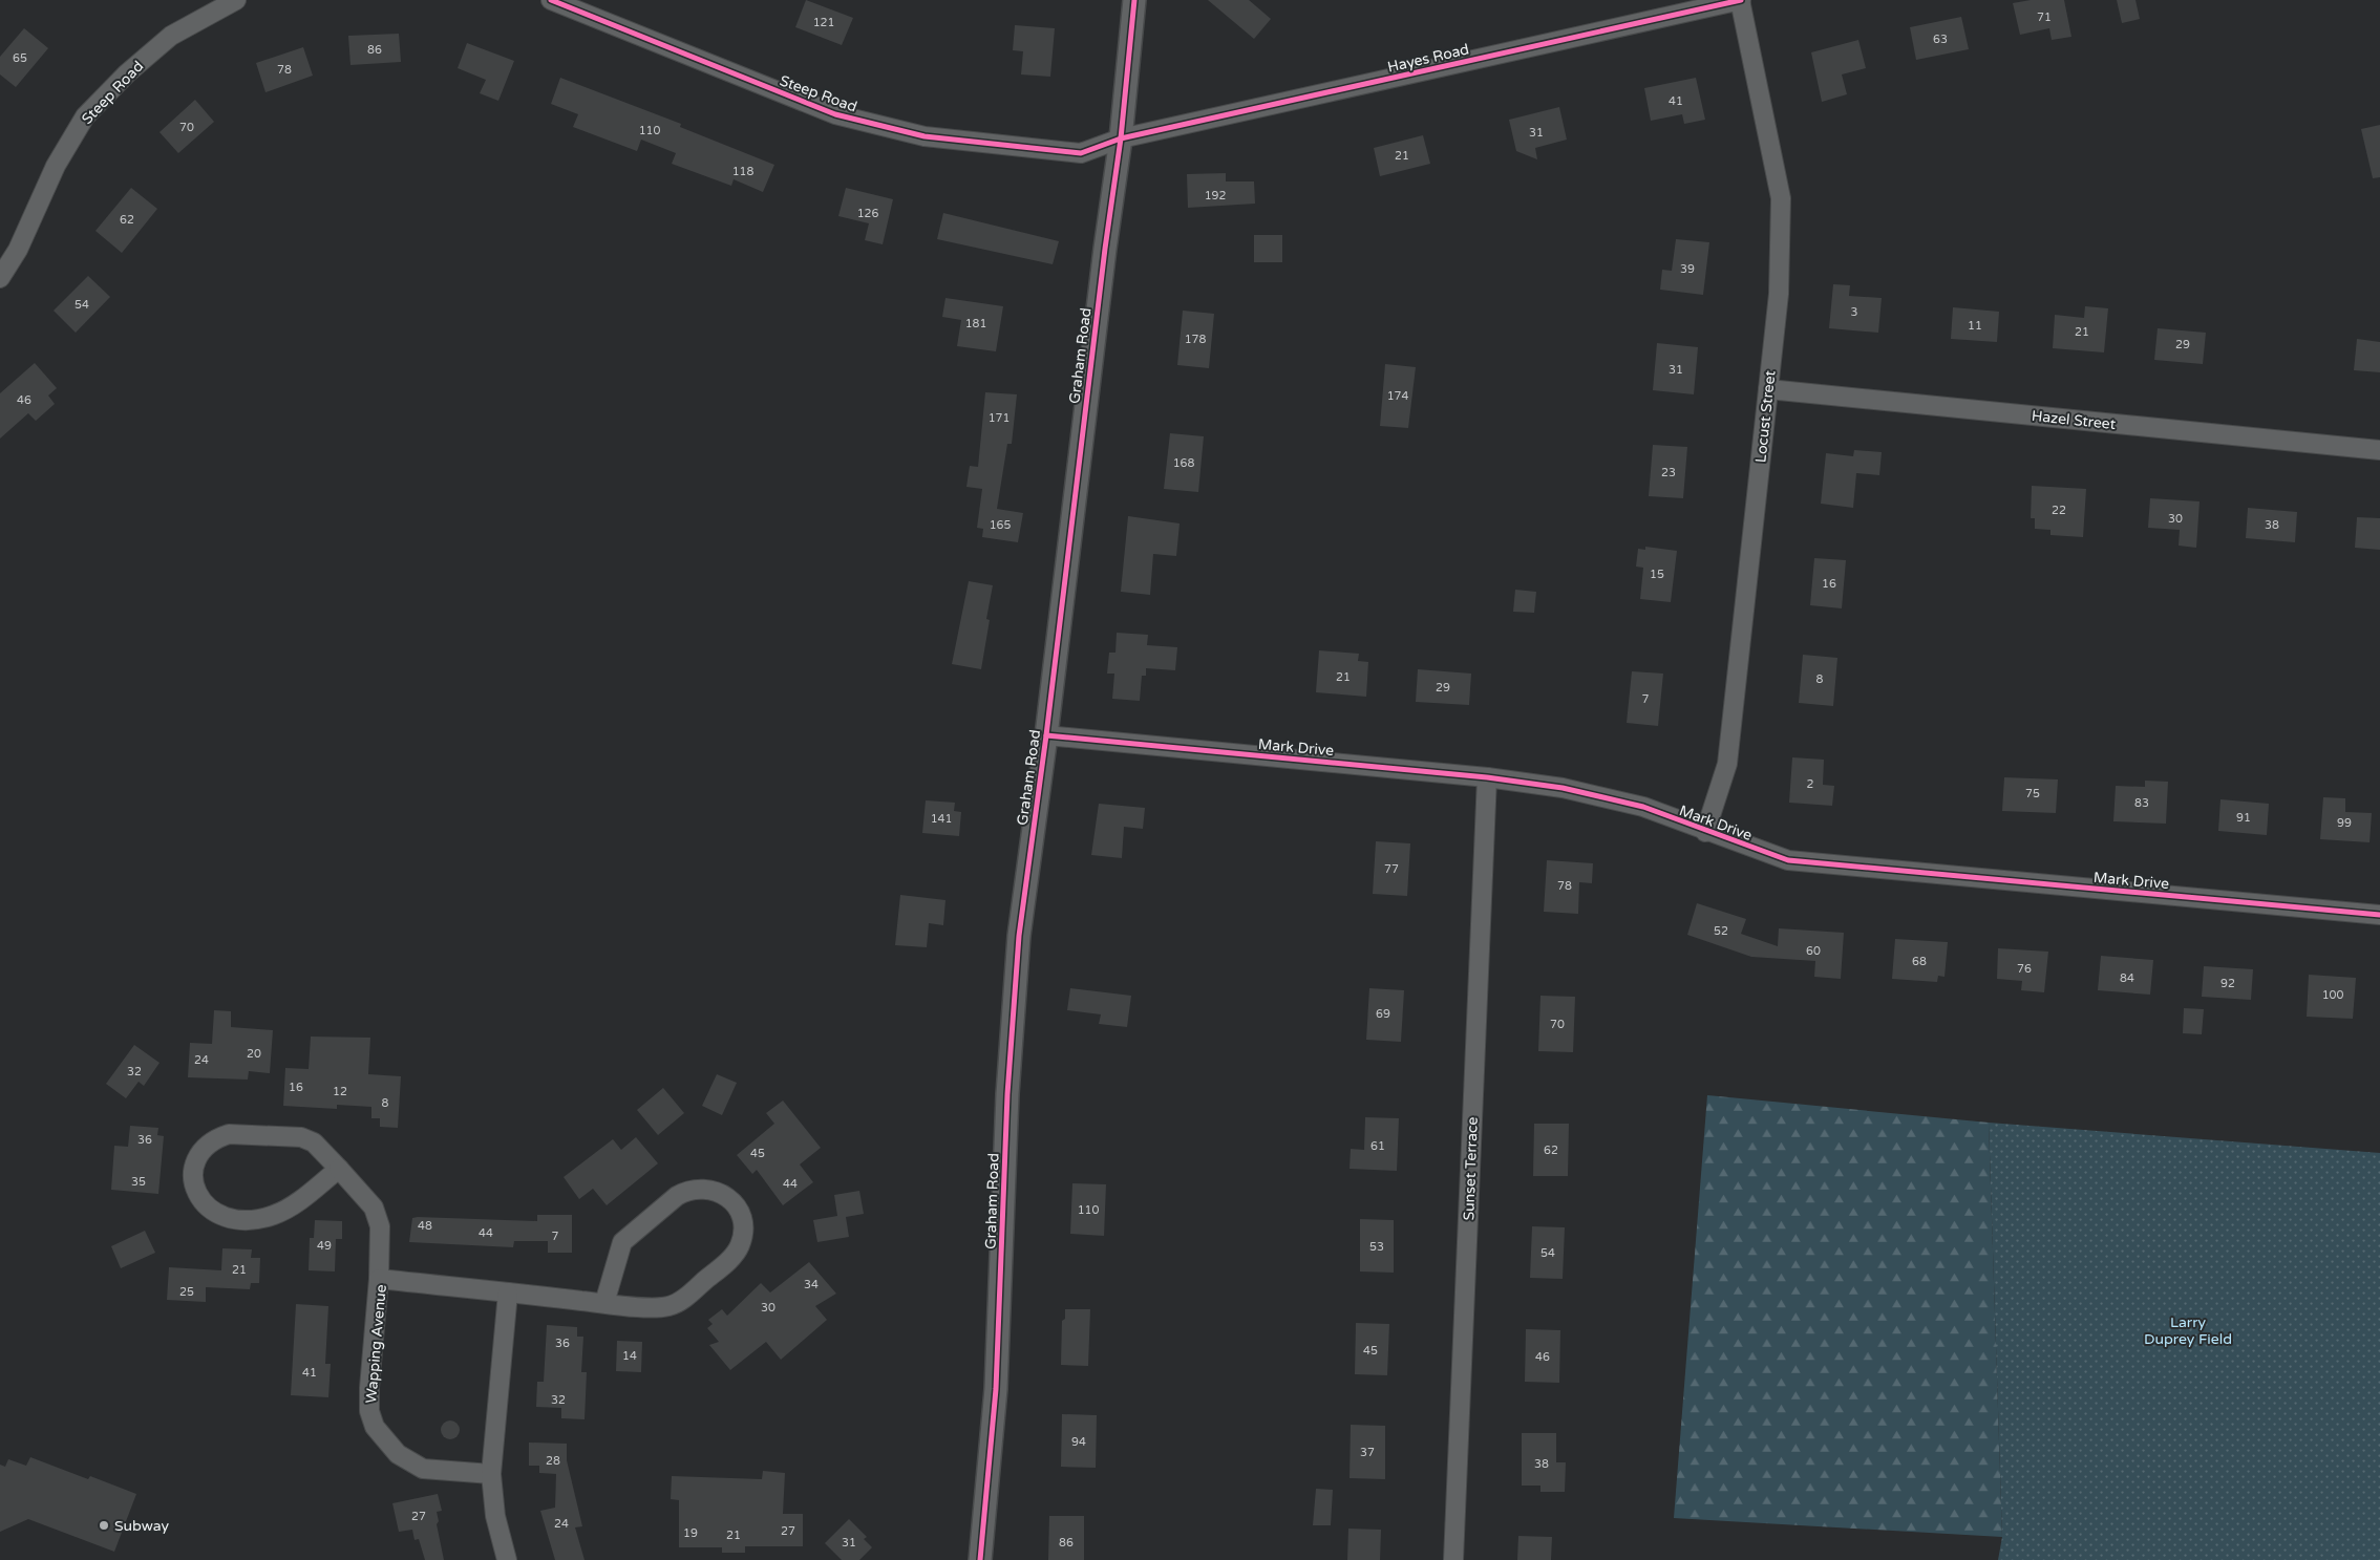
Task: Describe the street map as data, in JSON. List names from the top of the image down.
{
  "streets": {
    "street": [
      "Hayes Road",
      "Steep Road",
      "Graham Road",
      "Locust Street",
      "Hazel Street",
      "Mark Drive",
      "Sunset Terrace",
      "Wapping Avenue"
    ]
  },
  "crossings": [
    ["Hayes Road", "Steep Road"],
    ["Hayes Road", "Graham Road"],
    ["Hayes Road", "Locust Street"],
    ["Steep Road", "Graham Road"],
    ["Graham Road", "Mark Drive"],
    ["Locust Street", "Hazel Street"],
    ["Locust Street", "Mark Drive"],
    ["Mark Drive", "Sunset Terrace"]
  ],
  "parks": ["Larry Duprey Field"],
  "places": ["Subway"],
  "house_numbers": [
    "71",
    "121",
    "63",
    "86",
    "65",
    "78",
    "41",
    "70",
    "110",
    "31",
    "21",
    "118",
    "192",
    "126",
    "62",
    "39",
    "54",
    "3",
    "181",
    "11",
    "21",
    "178",
    "29",
    "31",
    "174",
    "46",
    "171",
    "168",
    "23",
    "22",
    "30",
    "165",
    "38",
    "15",
    "16",
    "21",
    "8",
    "29",
    "7",
    "2",
    "75",
    "83",
    "91",
    "141",
    "99",
    "77",
    "78",
    "52",
    "60",
    "68",
    "76",
    "84",
    "92",
    "100",
    "69",
    "70",
    "20",
    "24",
    "32",
    "16",
    "12",
    "8",
    "36",
    "61",
    "62",
    "45",
    "35",
    "44",
    "110",
    "48",
    "44",
    "7",
    "49",
    "53",
    "54",
    "21",
    "34",
    "25",
    "30",
    "36",
    "45",
    "14",
    "46",
    "41",
    "32",
    "94",
    "37",
    "28",
    "38",
    "27",
    "24",
    "27",
    "19",
    "21",
    "31",
    "86"
  ]
}
